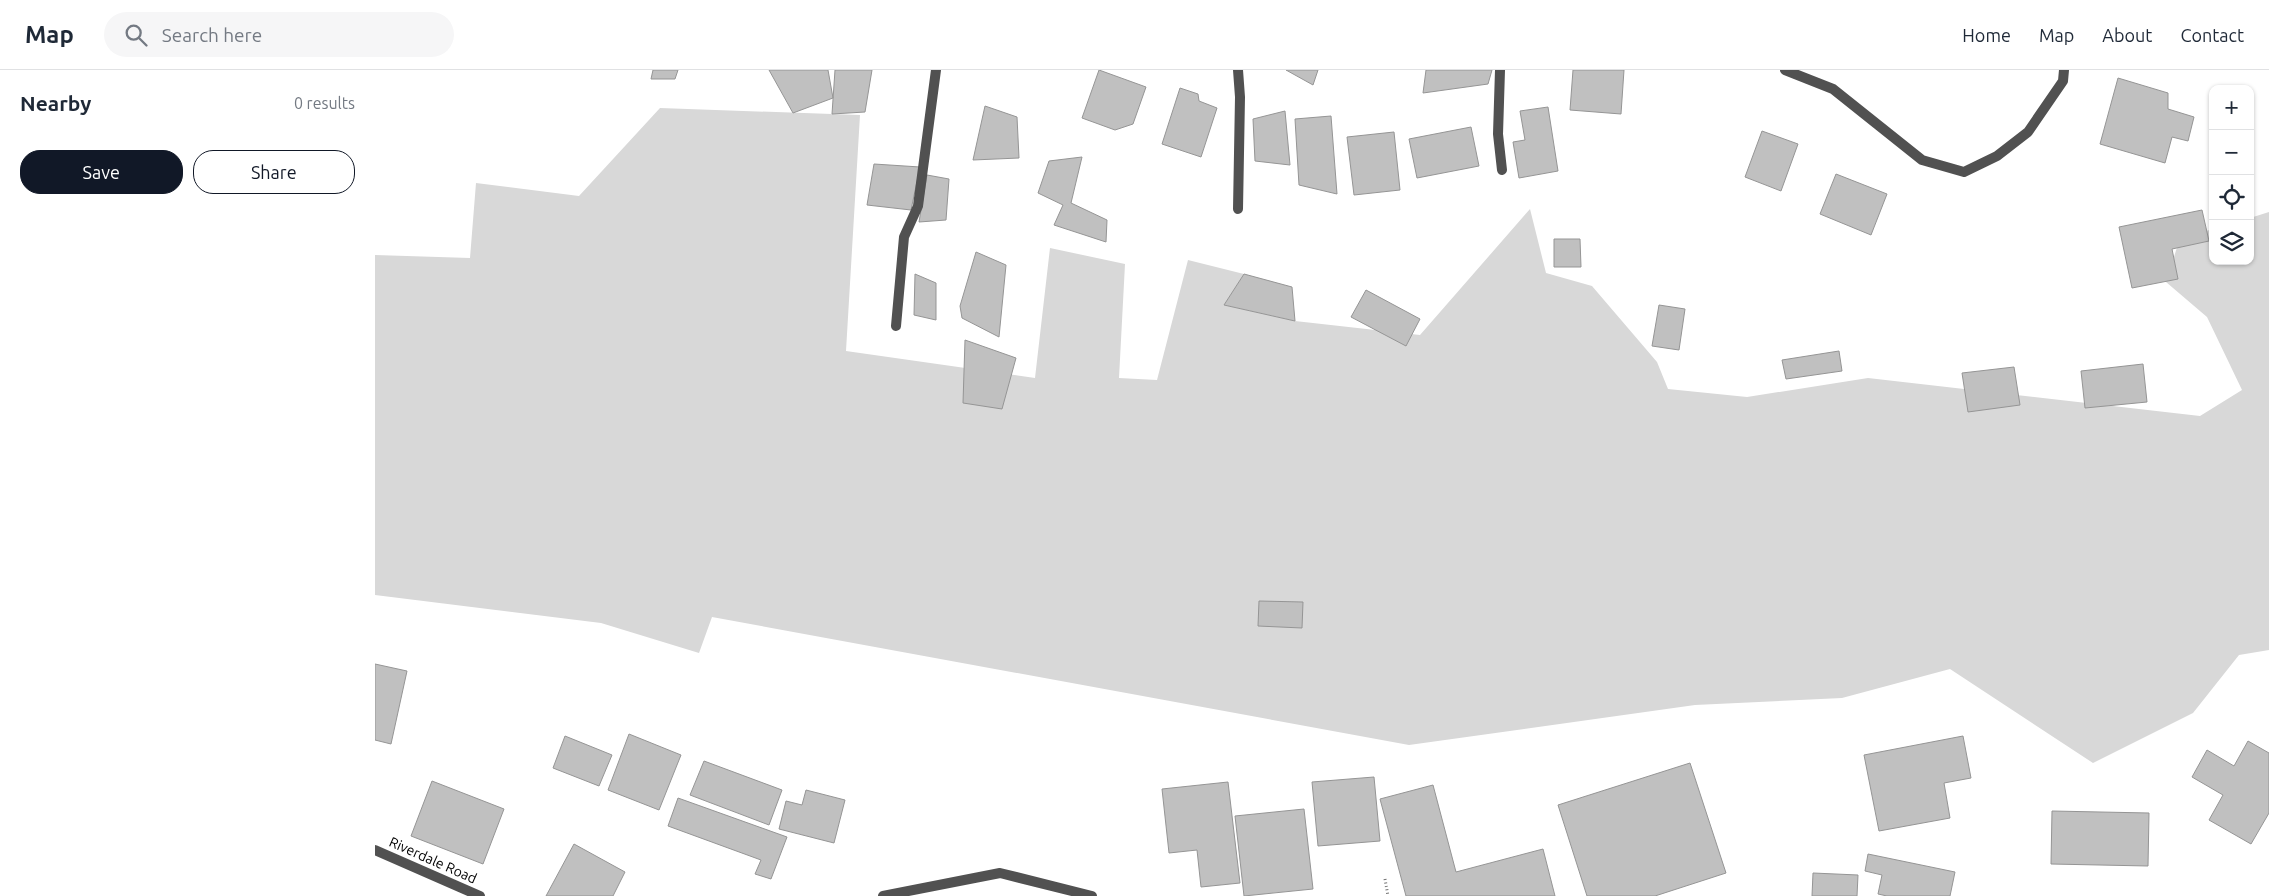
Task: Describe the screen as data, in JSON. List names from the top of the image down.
{
  "streets": {
    "street": ["Riverdale Road"]
  },
  "page": {
    "header": "Map",
    "search": "Search here",
    "nav": [
      "Home",
      "Map",
      "About",
      "Contact"
    ],
    "heading": ["Nearby", "0 results"],
    "map_buttons": ["+", "−"],
    "buttons": ["Save", "Share"]
  }
}
